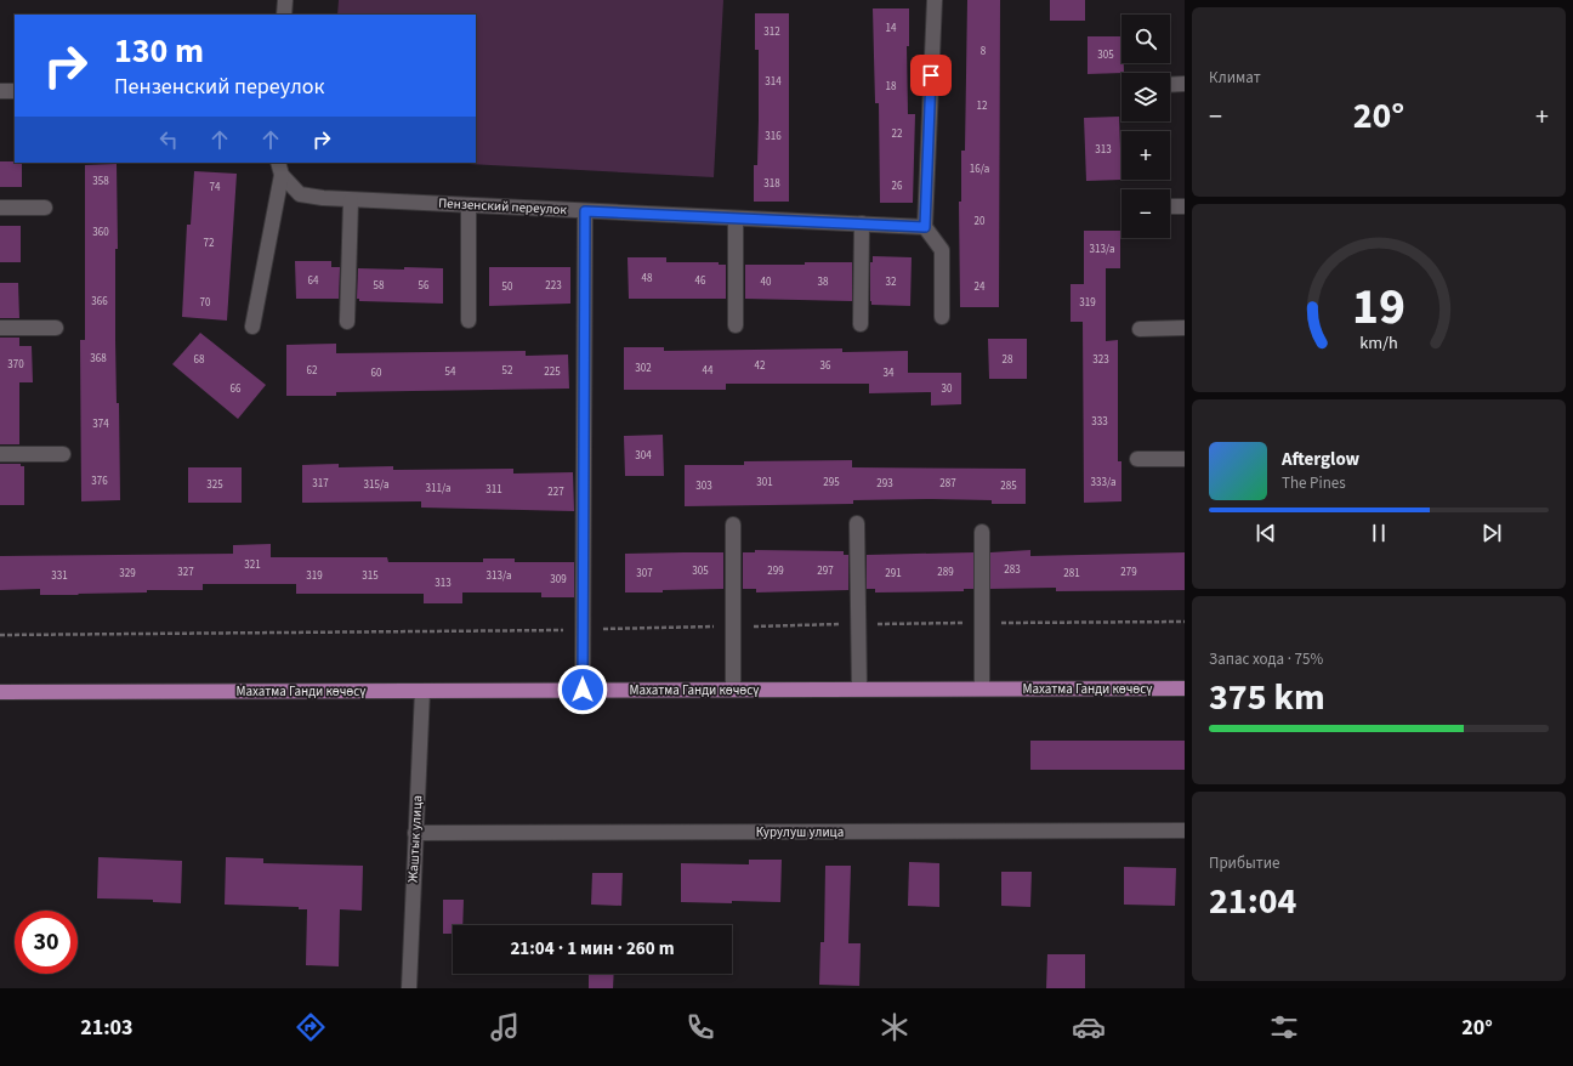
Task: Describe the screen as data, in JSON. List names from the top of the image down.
{
  "streets": {
    "main road": ["Махатма Ганди көчөсү"],
    "street": ["Пензенский переулок", "Курулуш улица", "Жаштык улица"]
  },
  "crossings": [
    ["Махатма Ганди көчөсү", "Жаштык улица"],
    ["Курулуш улица", "Жаштык улица"]
  ],
  "house_numbers": [
    "14",
    "312",
    "8",
    "305",
    "314",
    "18",
    "12",
    "22",
    "316",
    "313",
    "16/а",
    "358",
    "318",
    "26",
    "74",
    "20",
    "360",
    "72",
    "313/а",
    "48",
    "64",
    "46",
    "40",
    "38",
    "32",
    "58",
    "56",
    "223",
    "50",
    "24",
    "366",
    "70",
    "319",
    "368",
    "68",
    "28",
    "323",
    "370",
    "42",
    "36",
    "302",
    "62",
    "52",
    "44",
    "54",
    "225",
    "60",
    "34",
    "66",
    "30",
    "333",
    "374",
    "304",
    "376",
    "301",
    "295",
    "333/а",
    "317",
    "293",
    "287",
    "325",
    "315/а",
    "303",
    "285",
    "311/а",
    "311",
    "227",
    "321",
    "283",
    "305",
    "299",
    "297",
    "327",
    "289",
    "279",
    "329",
    "307",
    "291",
    "281",
    "331",
    "319",
    "315",
    "313/а",
    "309",
    "313"
  ],
  "page": {
    "tile": [
      "Климат",
      ["Запас хода · 75%", "375 km"],
      ["Прибытие", "21:04"]
    ],
    "map_buttons": ["+", "−"],
    "turn": ["130 m", "Пензенский переулок"],
    "heat": ["−", "20°", "+"],
    "song": ["Afterglow", "The Pines"],
    "limit": "30",
    "trip": "21:04 · 1 мин · 260 m",
    "tabs": ["21:03", "20°"],
    "gauge": ["19", "km/h"]
  }
}
